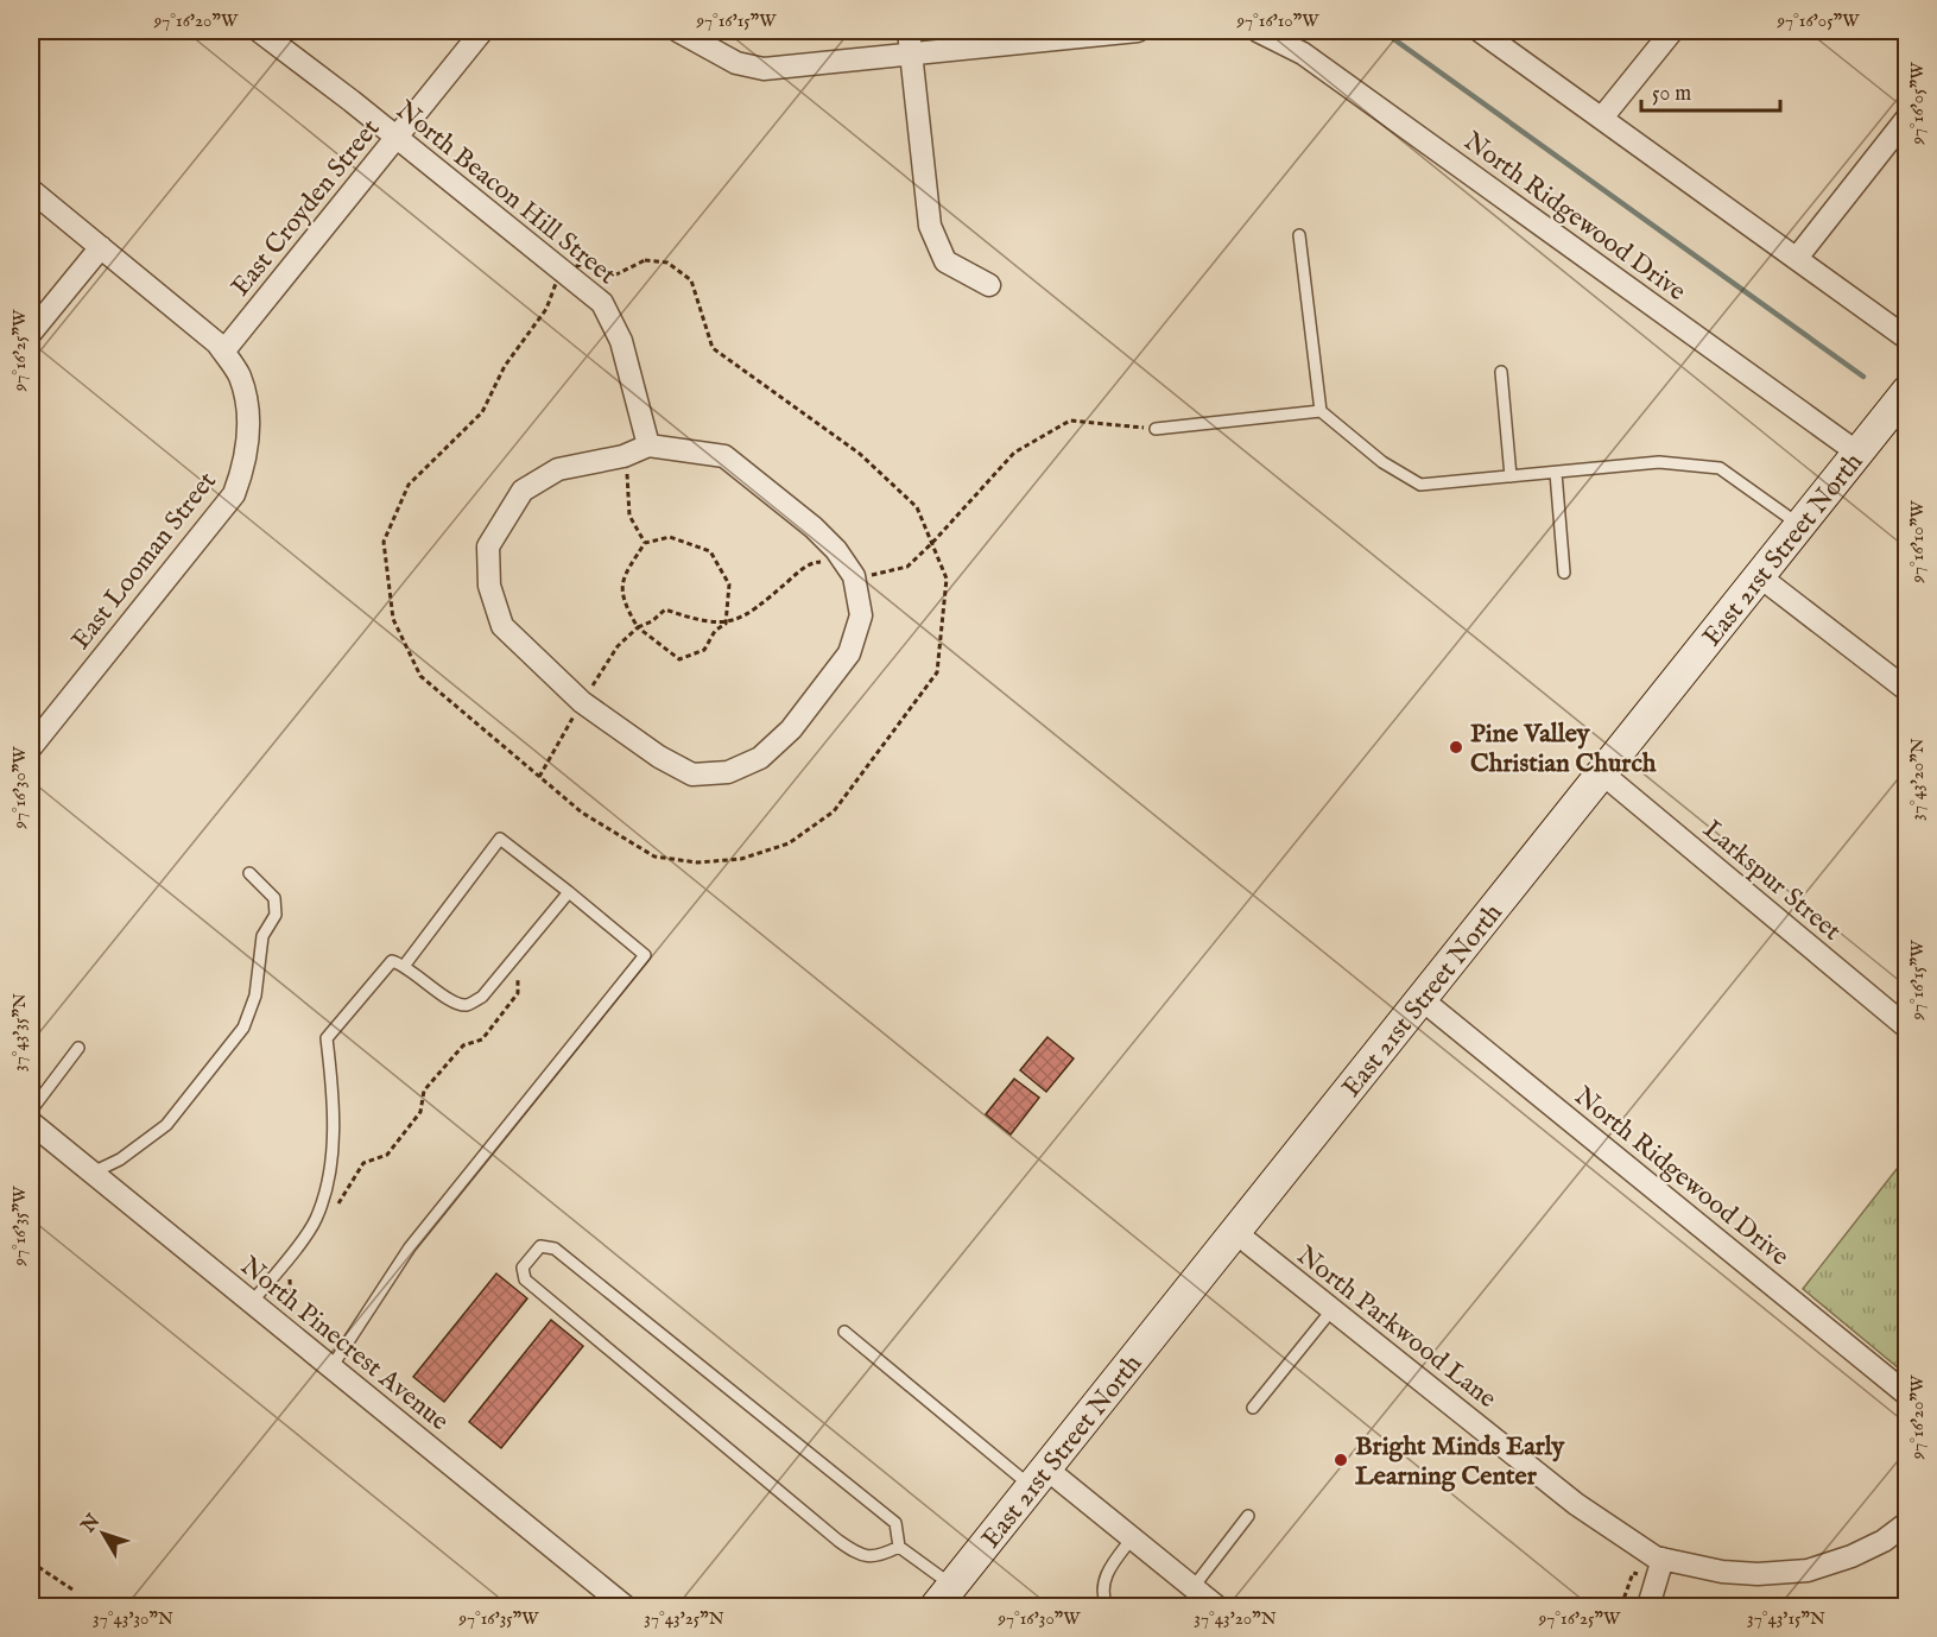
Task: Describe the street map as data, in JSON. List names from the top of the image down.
{
  "streets": {
    "main road": ["East 21st Street North"],
    "street": [
      "North Beacon Hill Street",
      "East Croyden Street",
      "North Ridgewood Drive",
      "East Looman Street",
      "Larkspur Street",
      "North Parkwood Lane",
      "North Pinecrest Avenue"
    ]
  },
  "crossings": [
    ["North Beacon Hill Street", "East Croyden Street"],
    ["East Croyden Street", "East Looman Street"],
    ["North Ridgewood Drive", "East 21st Street North"],
    ["East 21st Street North", "Larkspur Street"],
    ["East 21st Street North", "North Parkwood Lane"]
  ],
  "places": ["Pine Valley Christian Church", "Bright Minds Early Learning Center"],
  "scale_bar": "50 m",
  "north": "top left",
  "coordinates": [
    "97°16'20\"W",
    "97°16'15\"W",
    "97°16'10\"W",
    "97°16'05\"W",
    "97°16'25\"W",
    "37°43'20\"N",
    "97°16'30\"W",
    "37°43'35\"N",
    "97°16'35\"W",
    "37°43'30\"N",
    "37°43'25\"N",
    "37°43'15\"N"
  ]
}
